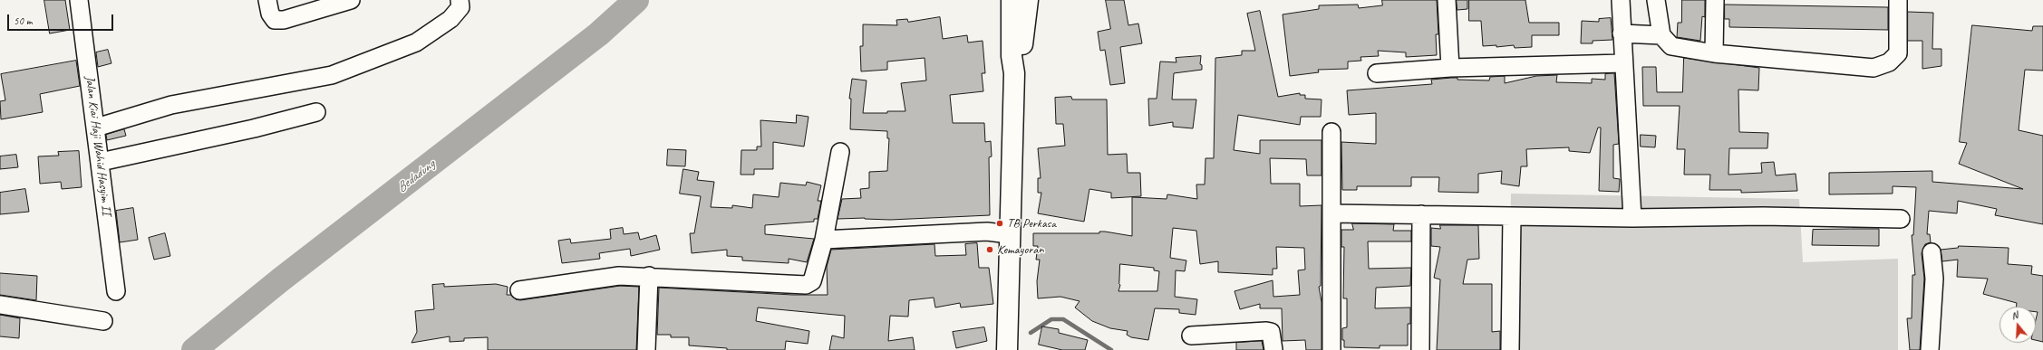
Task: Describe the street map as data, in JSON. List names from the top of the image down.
{
  "streets": {
    "street": ["Jalan Kiai Haji Wahid Hasyim II"]
  },
  "water": ["Bedadung"],
  "places": ["TB Perkasa", "Kemayoran"],
  "scale_bar": "50 m",
  "north": "top"
}
